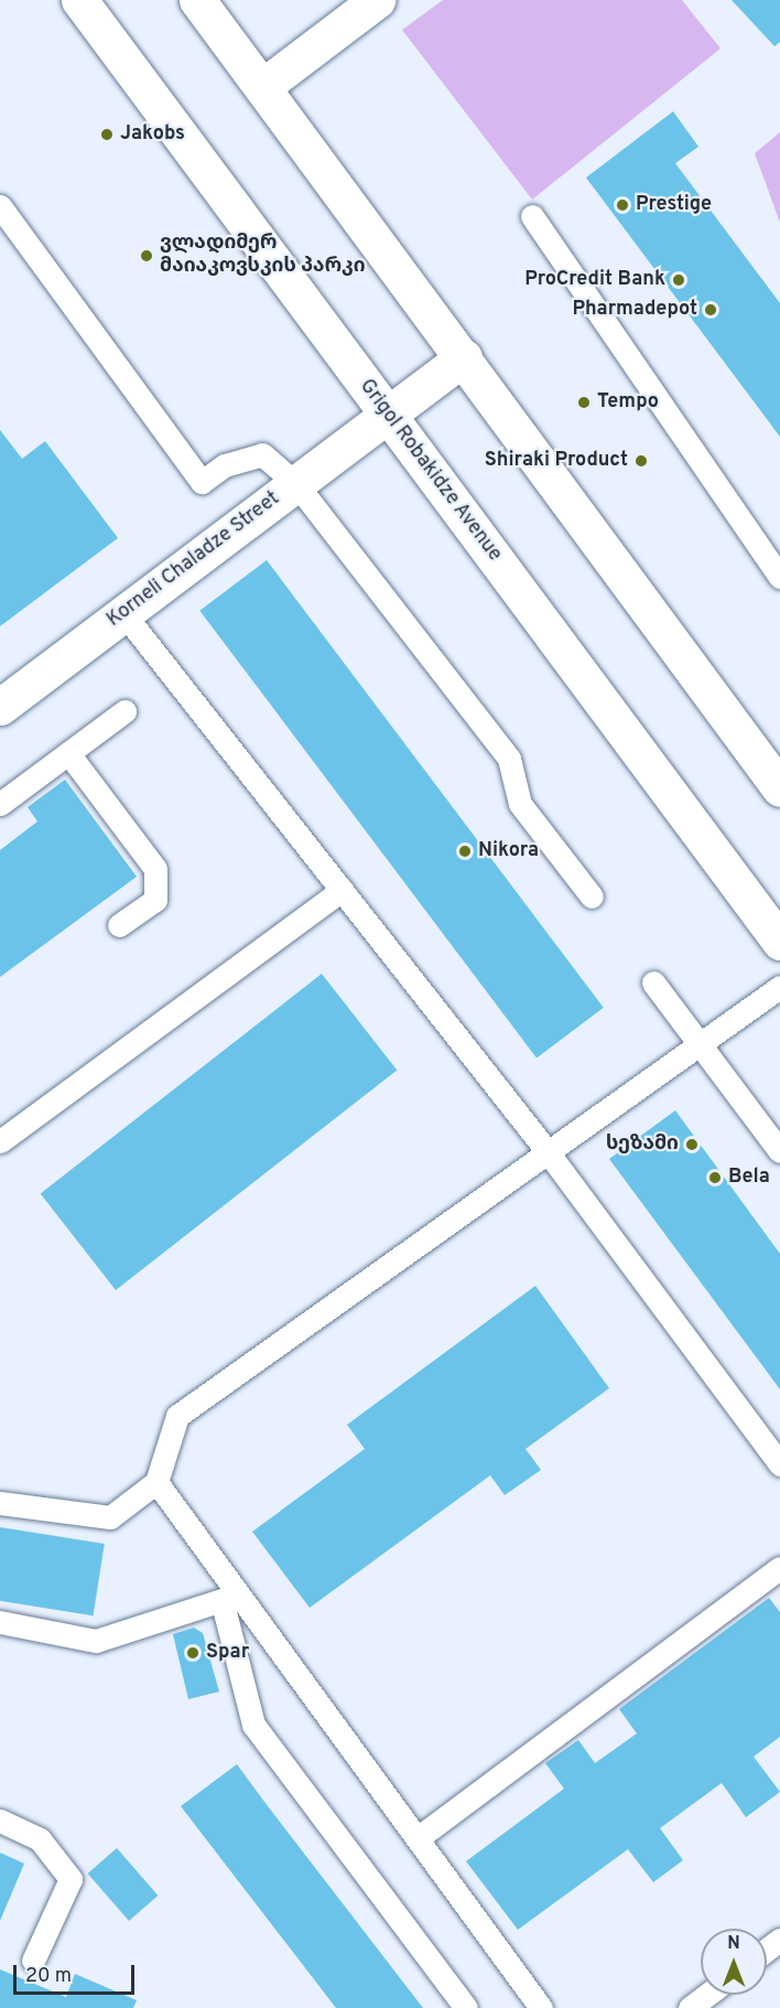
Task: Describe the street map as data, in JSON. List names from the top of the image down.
{
  "streets": {
    "main road": ["Grigol Robakidze Avenue", "Korneli Chaladze Street"]
  },
  "crossings": [
    ["Grigol Robakidze Avenue", "Korneli Chaladze Street"]
  ],
  "places": [
    "Jakobs",
    "Prestige",
    "ვლადიმერ მაიაკოვსკის პარკი",
    "ProCredit Bank",
    "Pharmadepot",
    "Tempo",
    "Shiraki Product",
    "Nikora",
    "სეზამი",
    "Bela",
    "Spar"
  ],
  "scale_bar": "20 m",
  "north": "top"
}
